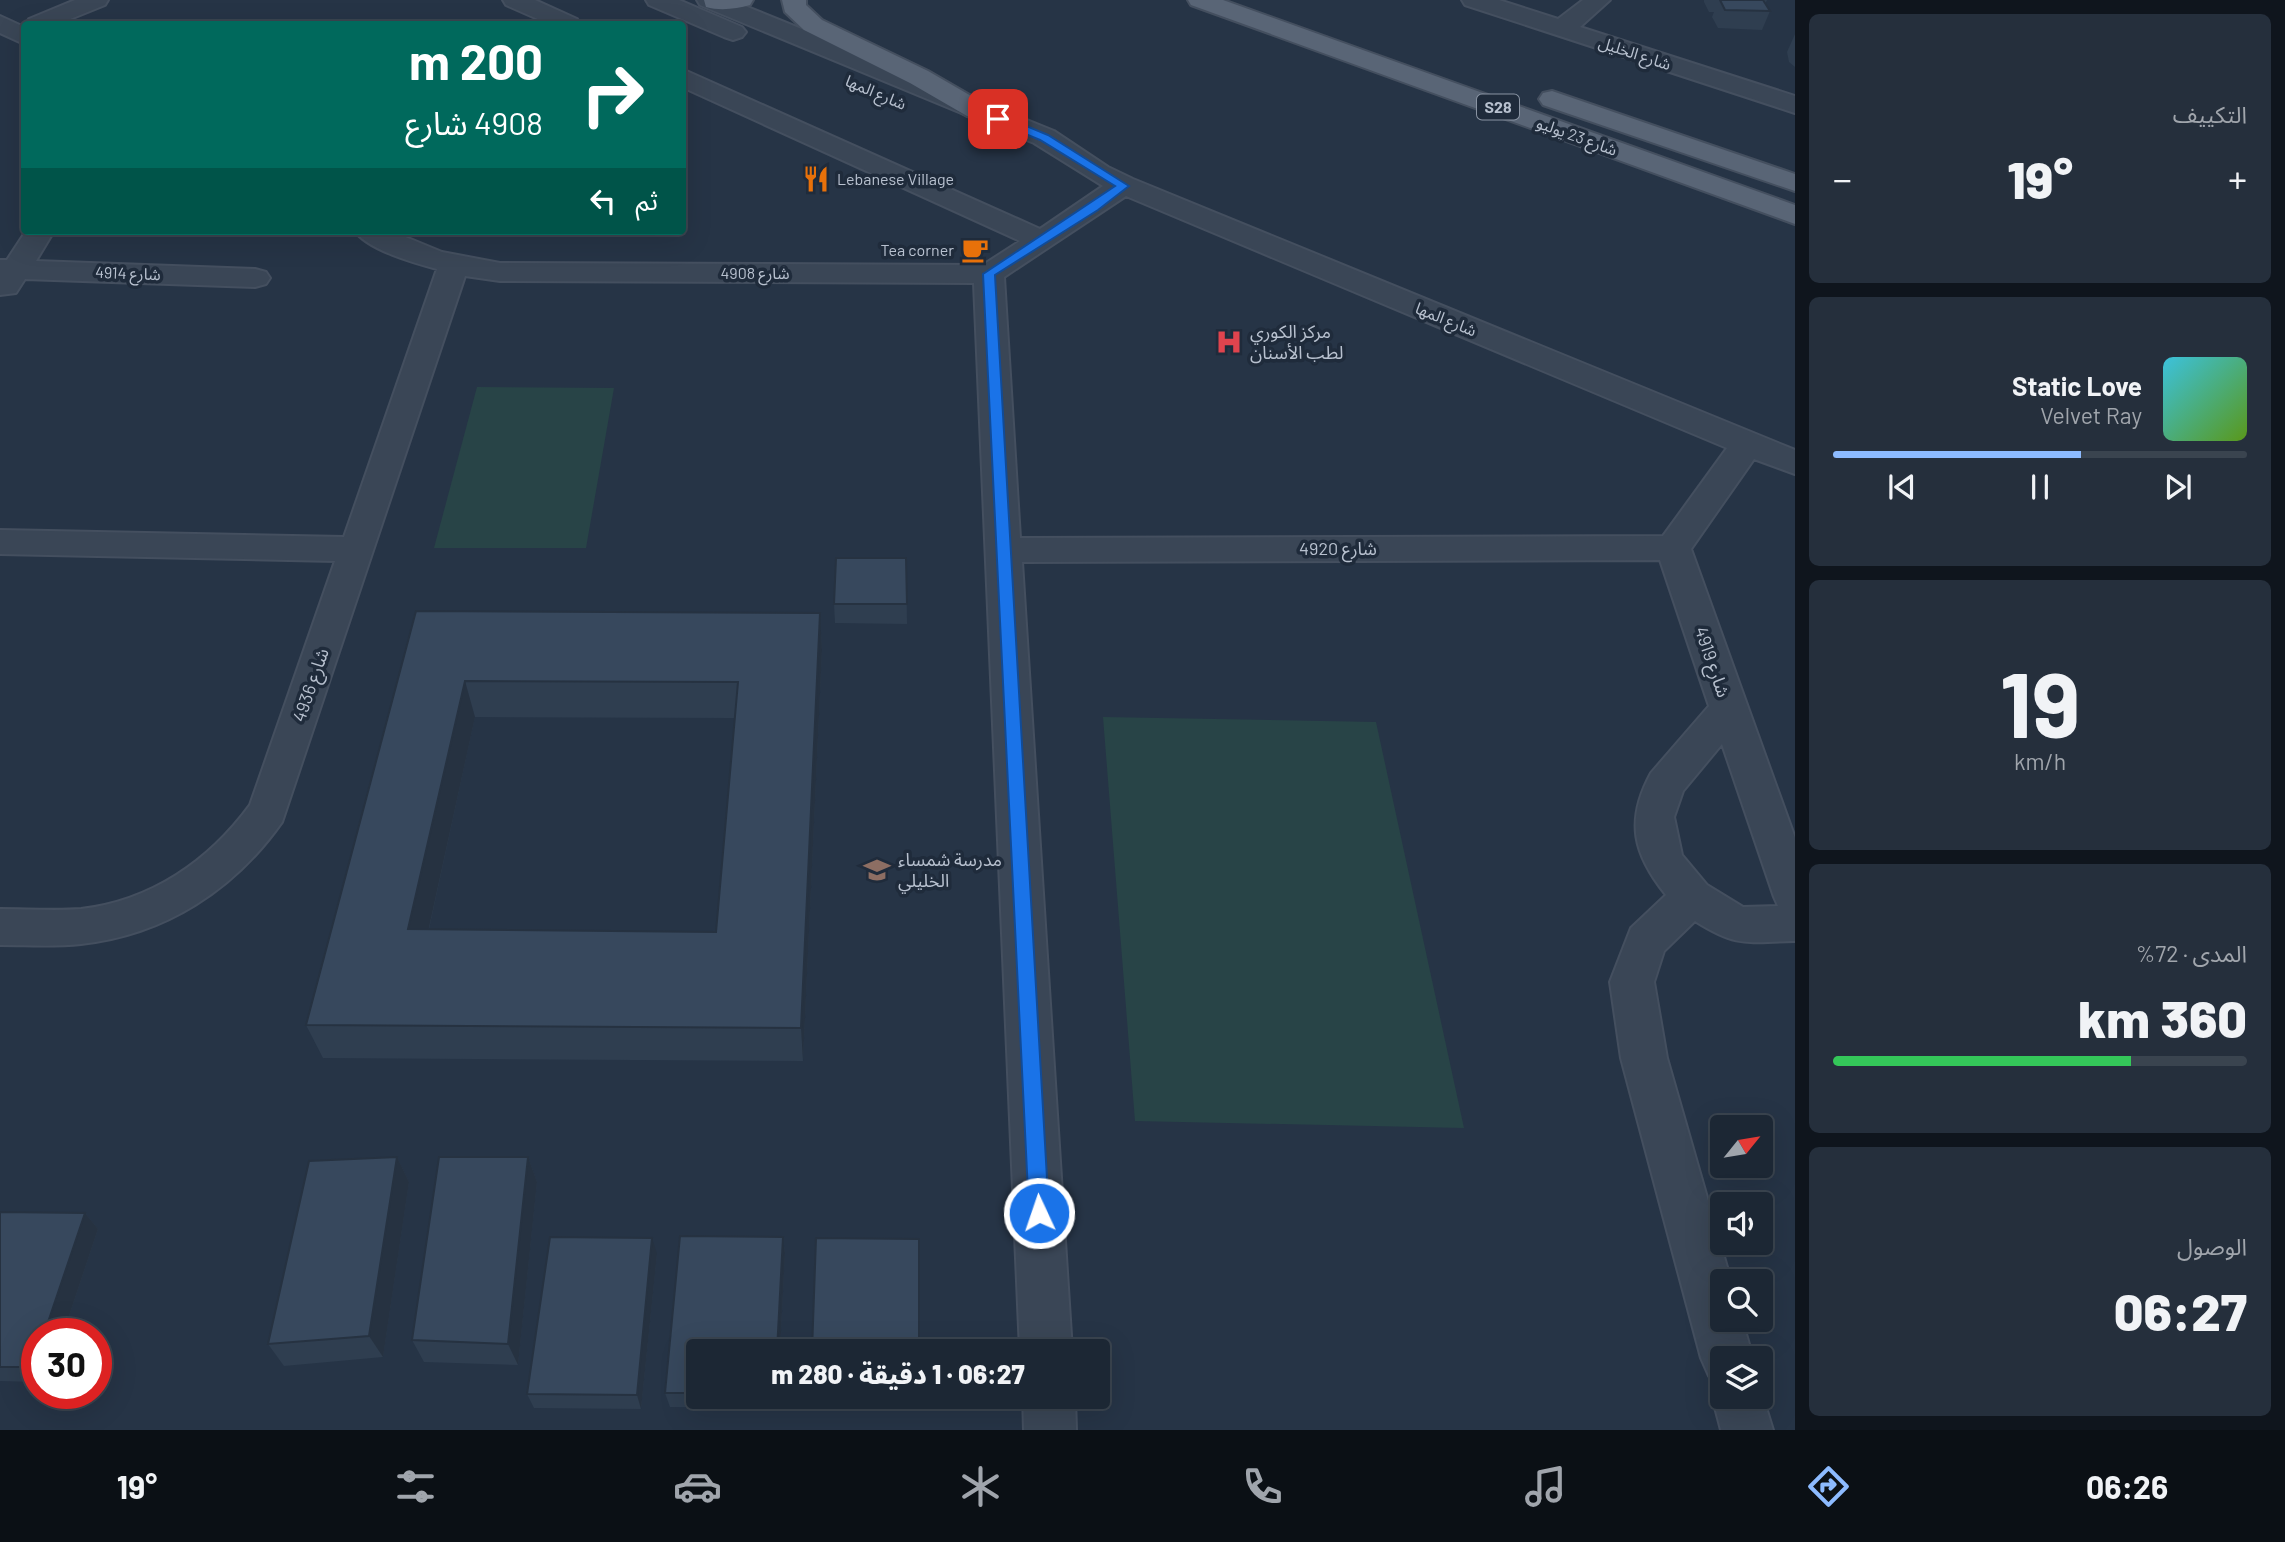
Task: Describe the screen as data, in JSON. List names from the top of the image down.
{
  "streets": {
    "main road": ["S28", "شارع 23 يوليو"],
    "street": [
      "شارع الخليل",
      "شارع المها",
      "4914 شارع",
      "4908 شارع",
      "4920 شارع",
      "4919 شارع",
      "4936 شارع"
    ]
  },
  "crossings": [
    ["4908 شارع", "4936 شارع"],
    ["4920 شارع", "4919 شارع"]
  ],
  "places": {
    "restaurant": ["Lebanese Village"],
    "cafe": ["Tea corner"],
    "hospital": ["مركز الكوري لطب الأسنان"],
    "school or university": ["مدرسة شمساء الخليلي"]
  },
  "north": "top right",
  "page": {
    "tile": [
      "التكييف",
      ["19", "km/h"],
      ["المدى · 72%", "360 km"],
      ["الوصول", "06:27"]
    ],
    "turn": ["200 m", "4908 شارع"],
    "heat": ["−", "19°", "+"],
    "then": "ثم",
    "song": ["Static Love", "Velvet Ray"],
    "limit": "30",
    "trip": "06:27 · 1 دقيقة · 280 m",
    "tabs": ["06:26", "19°"]
  }
}
